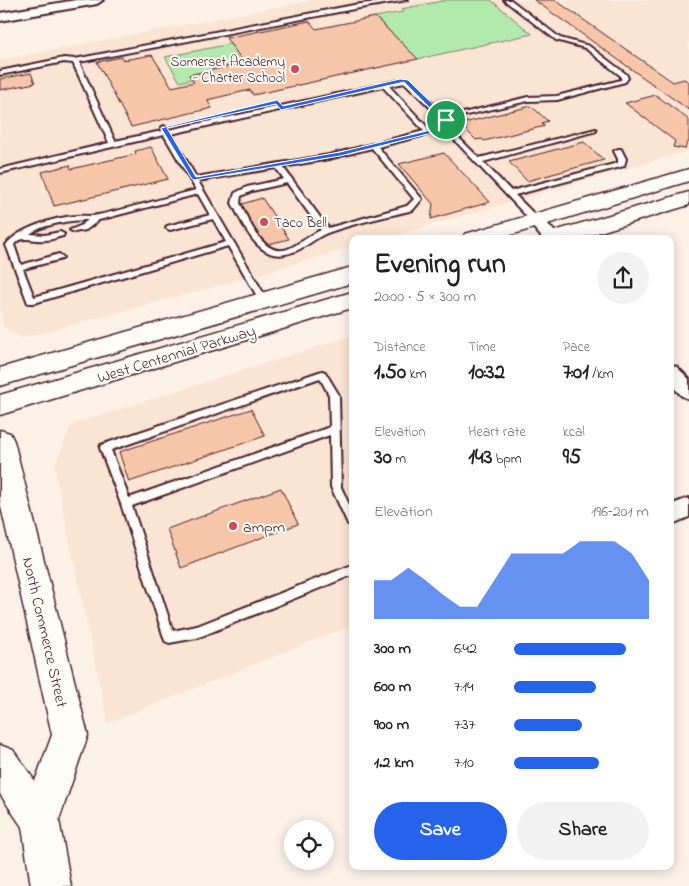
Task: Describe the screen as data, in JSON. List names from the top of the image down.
{
  "streets": {
    "main road": ["West Centennial Parkway", "North Commerce Street"]
  },
  "places": ["Somerset Academy - Charter School", "Taco Bell", "ampm"],
  "page": {
    "heading": ["Evening run", "20:00 · 5 × 300 m"],
    "stats": [
      ["Distance", "1.50 km"],
      ["Time", "10:32"],
      ["Pace", "7:01 /km"],
      ["Elevation", "30 m"],
      ["Heart rate", "143 bpm"],
      ["kcal", "95"]
    ],
    "chart": ["Elevation", "196–201 m"],
    "list": [
      {
        "name": "300 m",
        "note": "6:42"
      },
      {
        "name": "600 m",
        "note": "7:14"
      },
      {
        "name": "900 m",
        "note": "7:37"
      },
      {
        "name": "1.2 km",
        "note": "7:10"
      }
    ],
    "buttons": ["Save", "Share"]
  }
}
